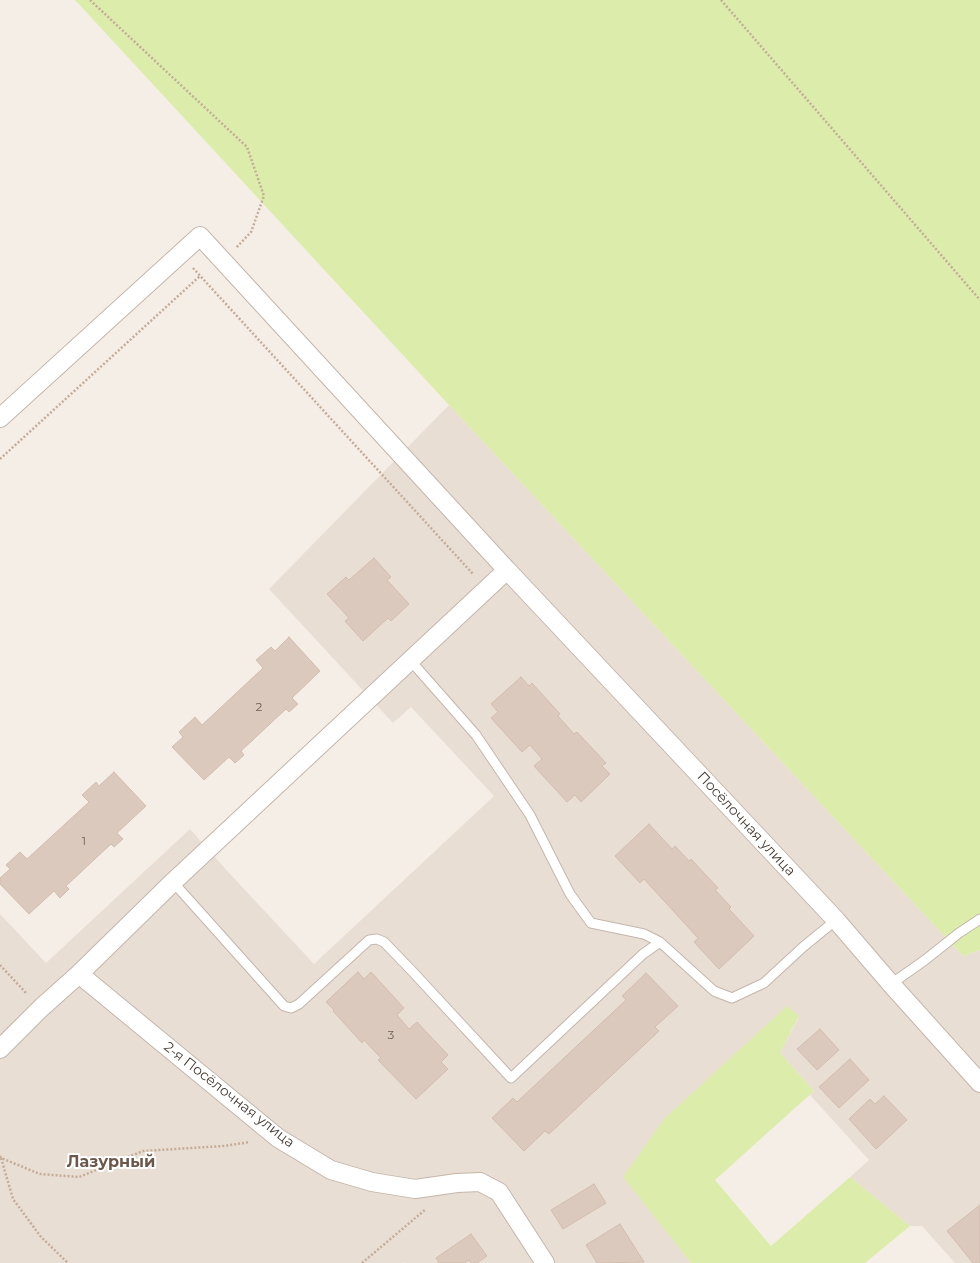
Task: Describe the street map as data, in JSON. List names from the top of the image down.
{
  "streets": {
    "street": ["Посёлочная улица", "2-я Посёлочная улица"]
  },
  "districts": ["Лазурный"],
  "house_numbers": ["2", "1", "3"]
}
